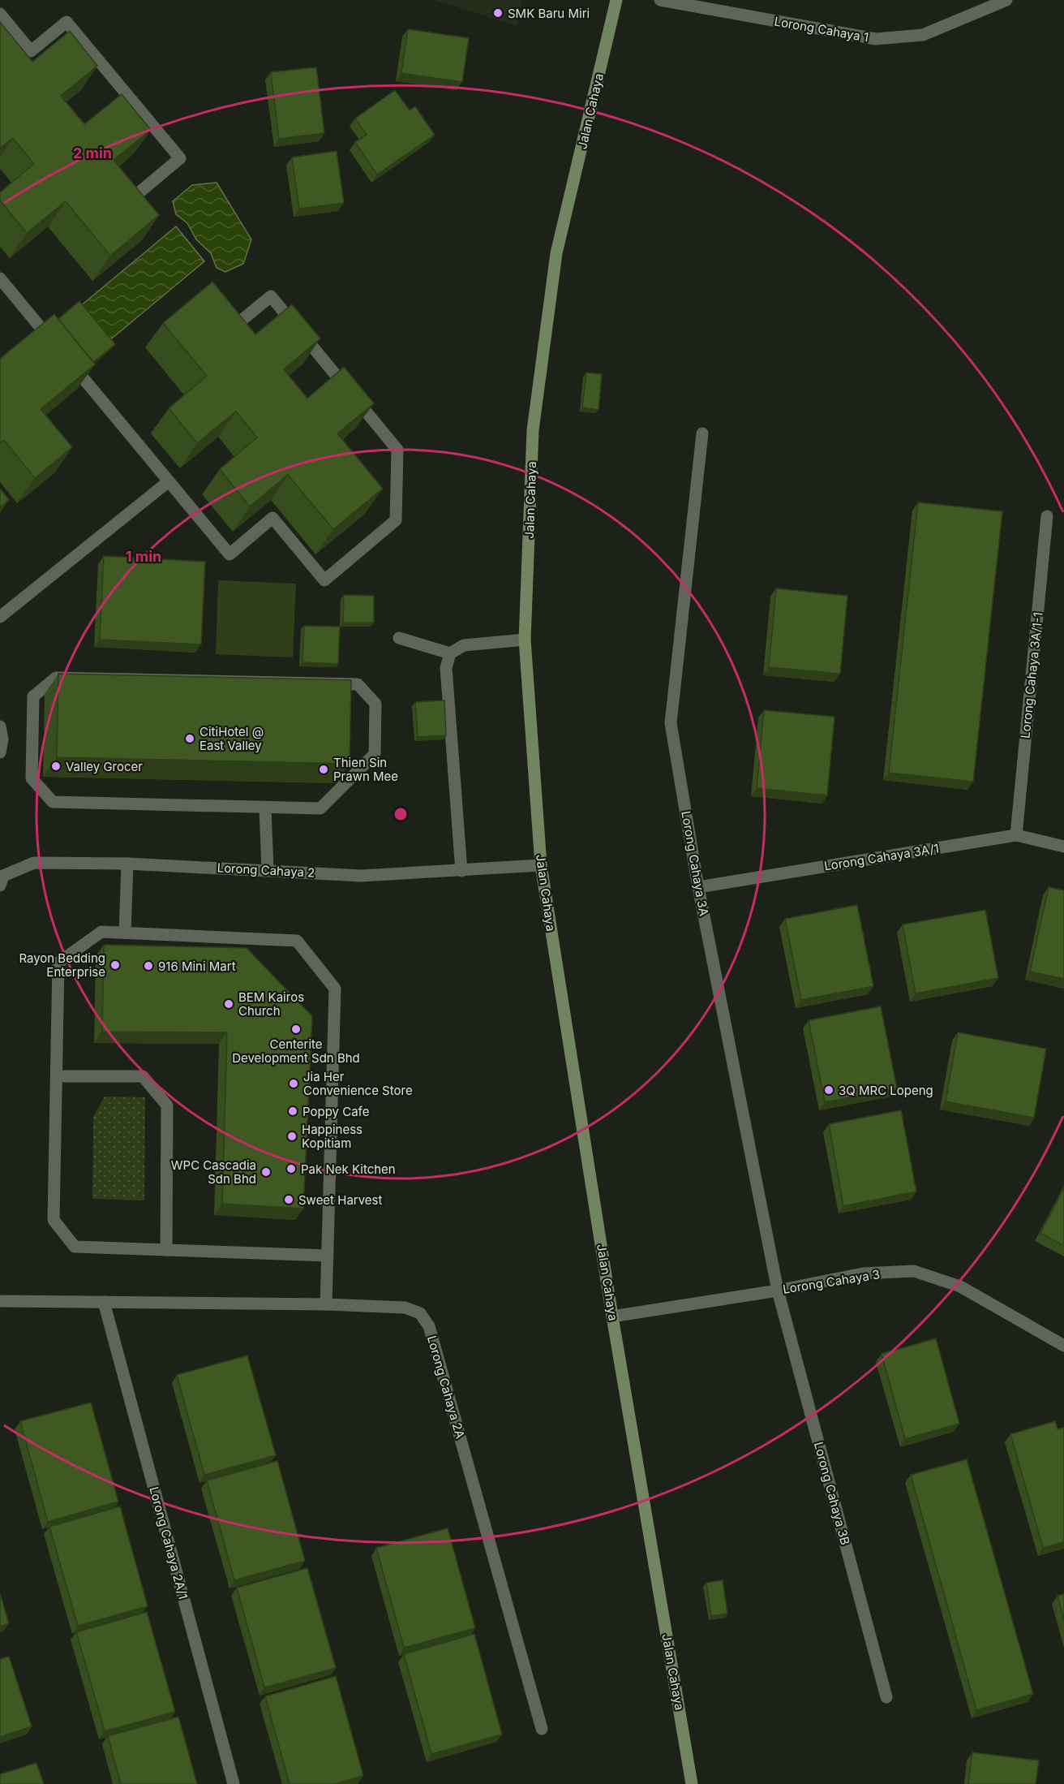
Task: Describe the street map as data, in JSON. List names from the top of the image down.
{
  "streets": {
    "street": [
      "Lorong Cahaya 1",
      "Jalan Cahaya",
      "Lorong Cahaya 3A/1-1",
      "Lorong Cahaya 3A/1",
      "Lorong Cahaya 3A",
      "Lorong Cahaya 2",
      "Lorong Cahaya 3",
      "Lorong Cahaya 2A",
      "Lorong Cahaya 3B",
      "Lorong Cahaya 2A/1"
    ]
  },
  "crossings": [
    ["Jalan Cahaya", "Lorong Cahaya 2"],
    ["Jalan Cahaya", "Lorong Cahaya 3"],
    ["Lorong Cahaya 3A/1-1", "Lorong Cahaya 3A/1"],
    ["Lorong Cahaya 3A/1", "Lorong Cahaya 3A"],
    ["Lorong Cahaya 3A", "Lorong Cahaya 3"],
    ["Lorong Cahaya 3A", "Lorong Cahaya 3B"],
    ["Lorong Cahaya 3", "Lorong Cahaya 3B"],
    ["Lorong Cahaya 2A", "Lorong Cahaya 2A/1"]
  ],
  "places": [
    "SMK Baru Miri",
    "CitiHotel @ East Valley",
    "Valley Grocer",
    "Thien Sin Prawn Mee",
    "Rayon Bedding Enterprise",
    "916 Mini Mart",
    "BEM Kairos Church",
    "Centerite Development Sdn Bhd",
    "Jia Her Convenience Store",
    "3Q MRC Lopeng",
    "Poppy Cafe",
    "Happiness Kopitiam",
    "Pak Nek Kitchen",
    "WPC Cascadia Sdn Bhd",
    "Sweet Harvest"
  ],
  "rings": ["2 min", "1 min"]
}
